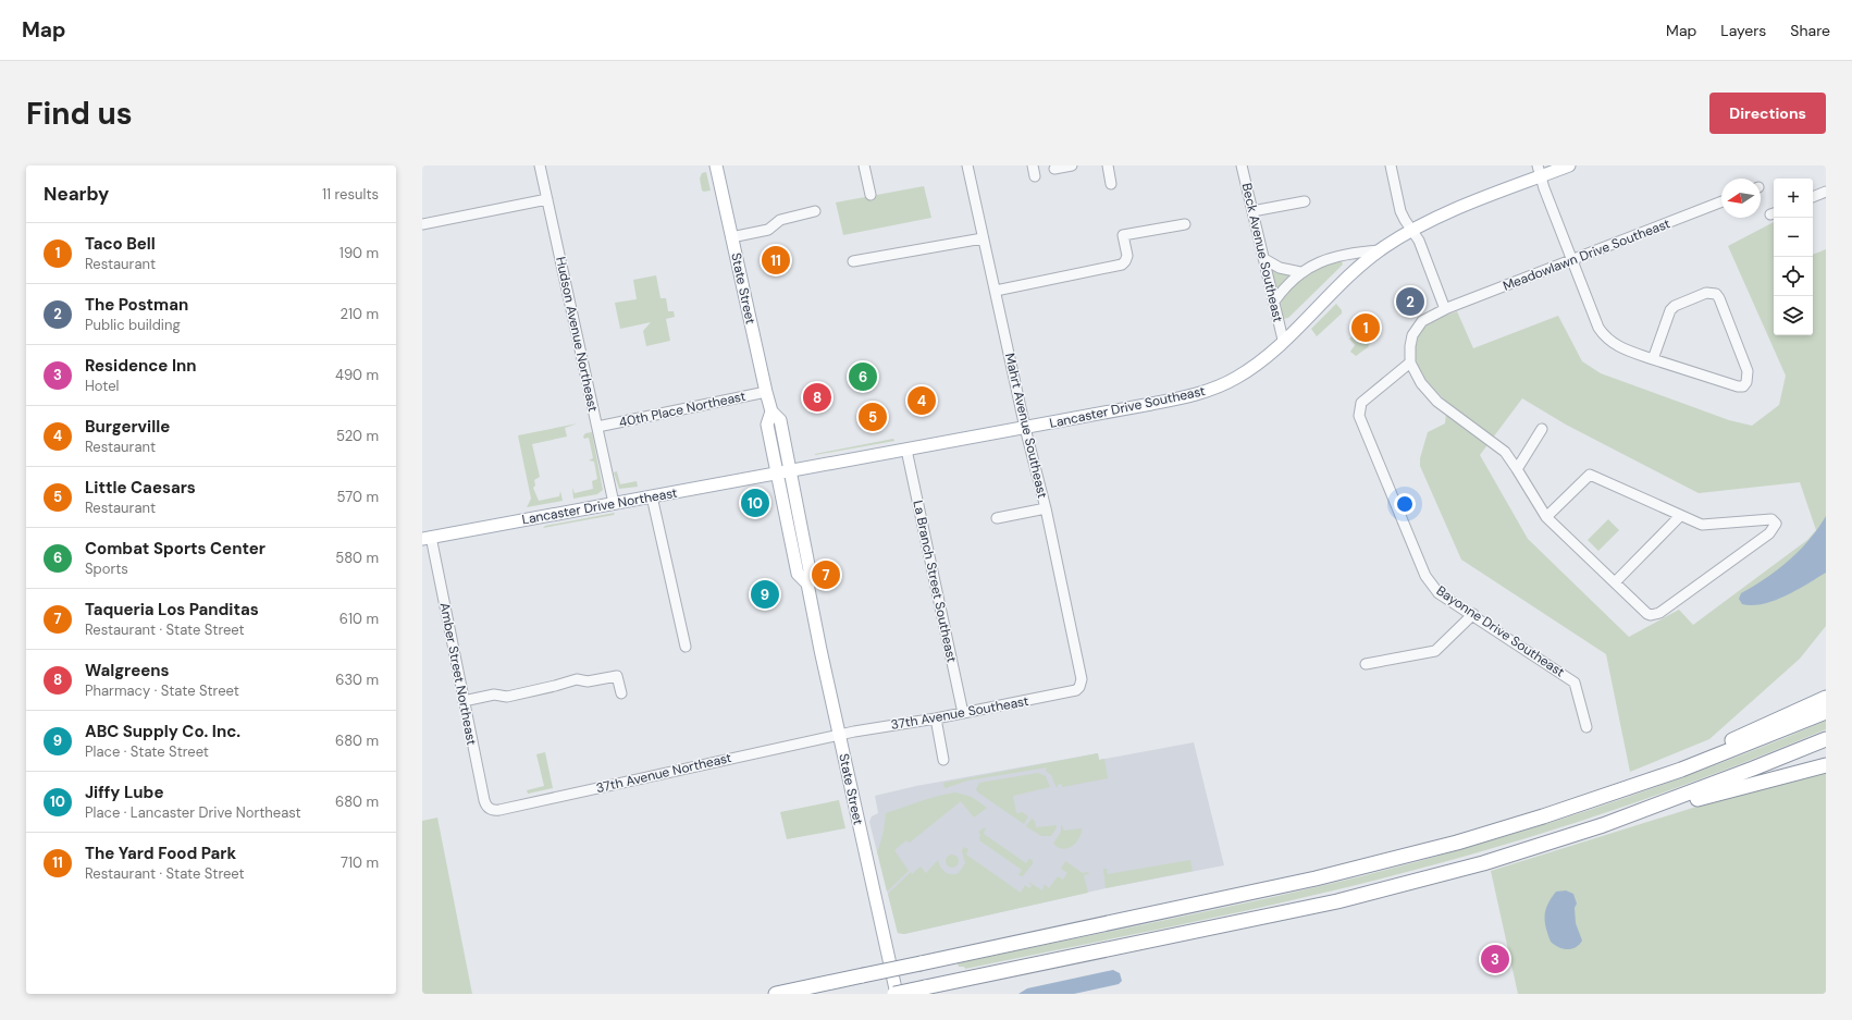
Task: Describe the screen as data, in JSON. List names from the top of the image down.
{
  "streets": {
    "main road": ["State Street", "Lancaster Drive Southeast", "Lancaster Drive Northeast"],
    "street": [
      "Beck Avenue Southeast",
      "Meadowlawn Drive Southeast",
      "Hudson Avenue Northeast",
      "40th Place Northeast",
      "Mahrt Avenue Southeast",
      "La Branch Street Southeast",
      "Bayonne Drive Southeast",
      "Amber Street Northeast",
      "37th Avenue Southeast",
      "37th Avenue Northeast"
    ]
  },
  "crossings": [
    ["Beck Avenue Southeast", "Lancaster Drive Southeast"],
    ["Meadowlawn Drive Southeast", "Bayonne Drive Southeast"],
    ["State Street", "Lancaster Drive Southeast"],
    ["State Street", "40th Place Northeast"],
    ["State Street", "Lancaster Drive Northeast"],
    ["State Street", "37th Avenue Southeast"],
    ["State Street", "37th Avenue Northeast"],
    ["Hudson Avenue Northeast", "40th Place Northeast"],
    ["Hudson Avenue Northeast", "Lancaster Drive Northeast"],
    ["Lancaster Drive Southeast", "Mahrt Avenue Southeast"],
    ["Lancaster Drive Southeast", "Lancaster Drive Northeast"],
    ["Lancaster Drive Southeast", "La Branch Street Southeast"],
    ["Mahrt Avenue Southeast", "37th Avenue Southeast"],
    ["Lancaster Drive Northeast", "Amber Street Northeast"],
    ["La Branch Street Southeast", "37th Avenue Southeast"],
    ["Amber Street Northeast", "37th Avenue Northeast"],
    ["37th Avenue Southeast", "37th Avenue Northeast"]
  ],
  "north": "left",
  "page": {
    "header": "Map",
    "nav": ["Map", "Layers", "Share"],
    "buttons": "Directions",
    "title": "Find us",
    "heading": ["Nearby", "11 results"],
    "map_buttons": ["+", "−"],
    "list": [
      {
        "mark": "1",
        "name": "Taco Bell",
        "note": "Restaurant",
        "value": "190 m"
      },
      {
        "mark": "2",
        "name": "The Postman",
        "note": "Public building",
        "value": "210 m"
      },
      {
        "mark": "3",
        "name": "Residence Inn",
        "note": "Hotel",
        "value": "490 m"
      },
      {
        "mark": "4",
        "name": "Burgerville",
        "note": "Restaurant",
        "value": "520 m"
      },
      {
        "mark": "5",
        "name": "Little Caesars",
        "note": "Restaurant",
        "value": "570 m"
      },
      {
        "mark": "6",
        "name": "Combat Sports Center",
        "note": "Sports",
        "value": "580 m"
      },
      {
        "mark": "7",
        "name": "Taqueria Los Panditas",
        "note": "Restaurant · State Street",
        "value": "610 m"
      },
      {
        "mark": "8",
        "name": "Walgreens",
        "note": "Pharmacy · State Street",
        "value": "630 m"
      },
      {
        "mark": "9",
        "name": "ABC Supply Co. Inc.",
        "note": "Place · State Street",
        "value": "680 m"
      },
      {
        "mark": "10",
        "name": "Jiffy Lube",
        "note": "Place · Lancaster Drive Northeast",
        "value": "680 m"
      },
      {
        "mark": "11",
        "name": "The Yard Food Park",
        "note": "Restaurant · State Street",
        "value": "710 m"
      }
    ],
    "pins": [
      "11",
      "2",
      "1",
      "6",
      "8",
      "4",
      "5",
      "10",
      "7",
      "9",
      "3"
    ]
  }
}
